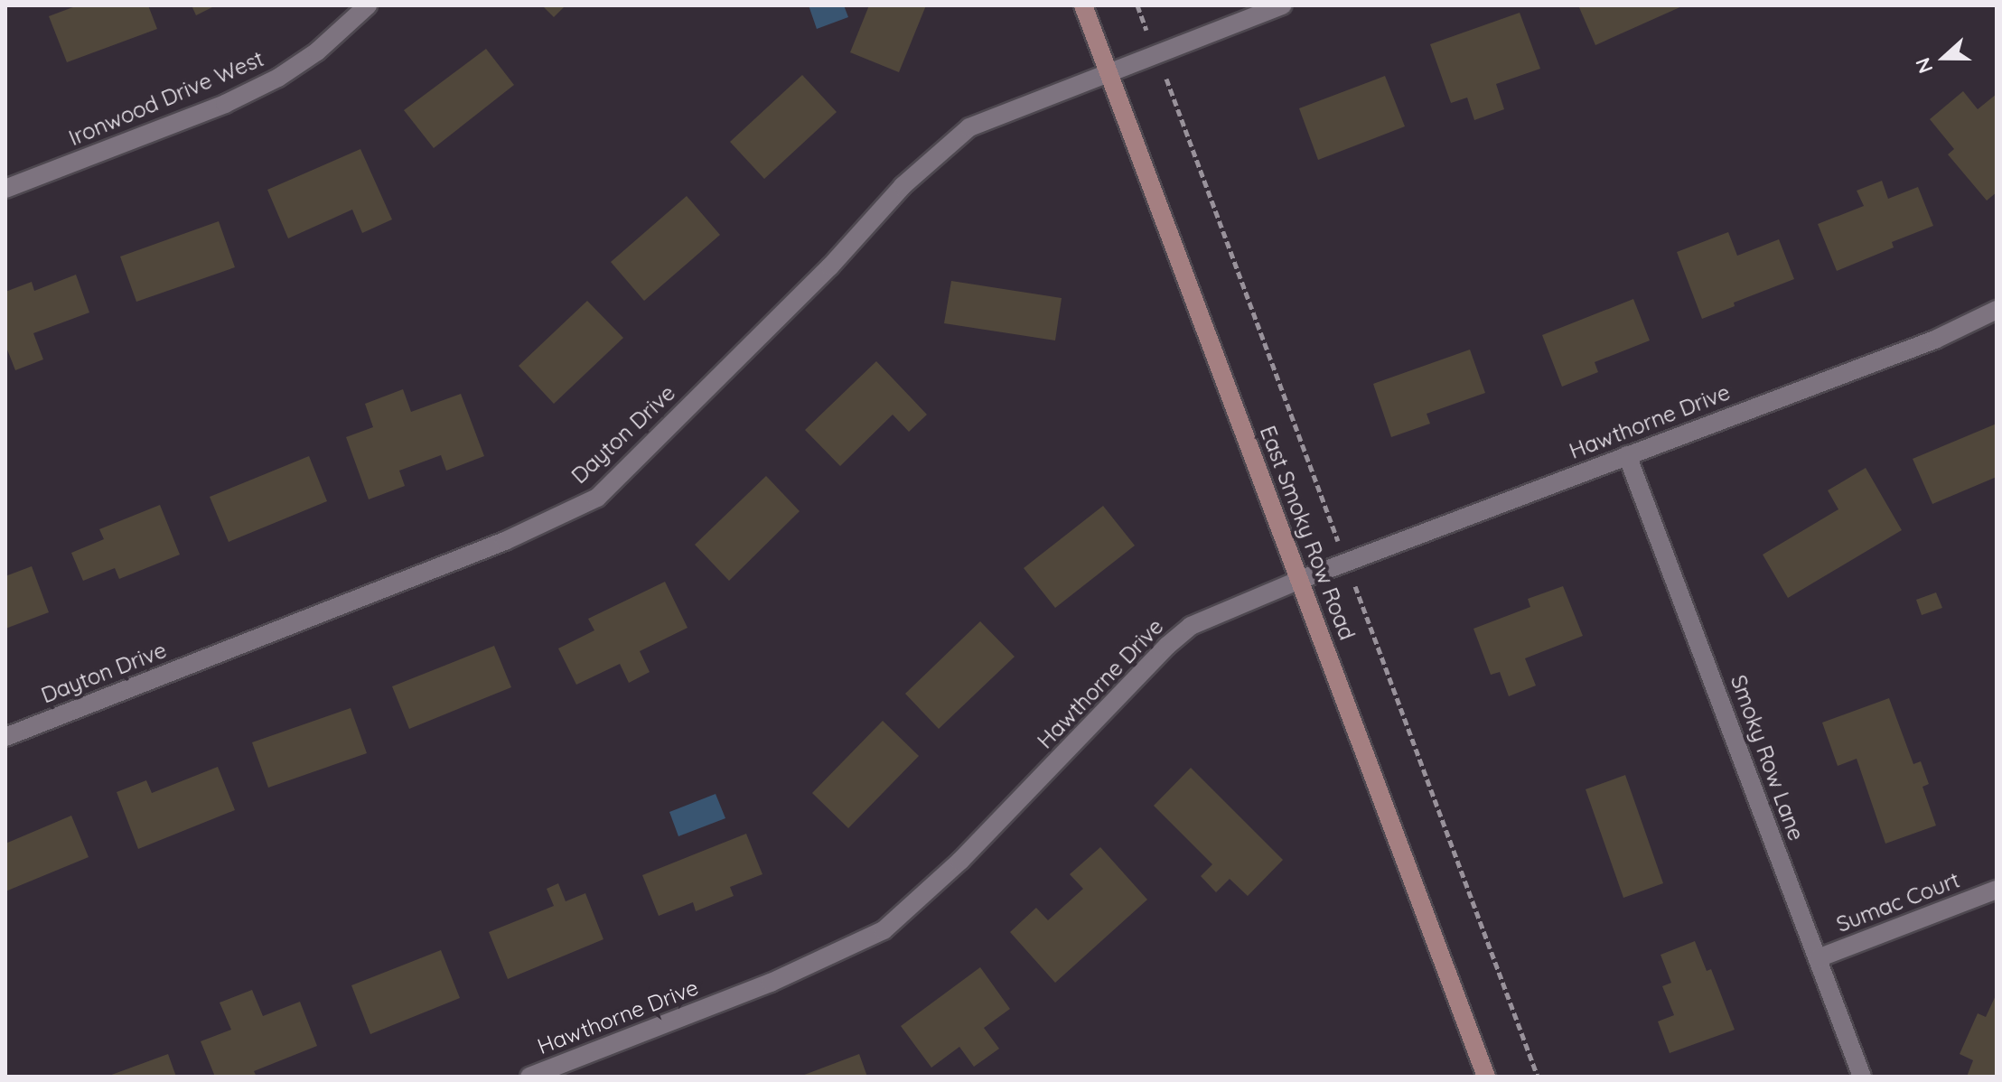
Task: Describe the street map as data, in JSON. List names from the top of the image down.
{
  "streets": {
    "street": [
      "Ironwood Drive West",
      "Hawthorne Drive",
      "Dayton Drive",
      "East Smoky Row Road",
      "Smoky Row Lane",
      "Sumac Court"
    ]
  },
  "crossings": [
    ["Hawthorne Drive", "East Smoky Row Road"],
    ["Hawthorne Drive", "Smoky Row Lane"],
    ["Dayton Drive", "East Smoky Row Road"],
    ["Smoky Row Lane", "Sumac Court"]
  ],
  "north": "left"
}
